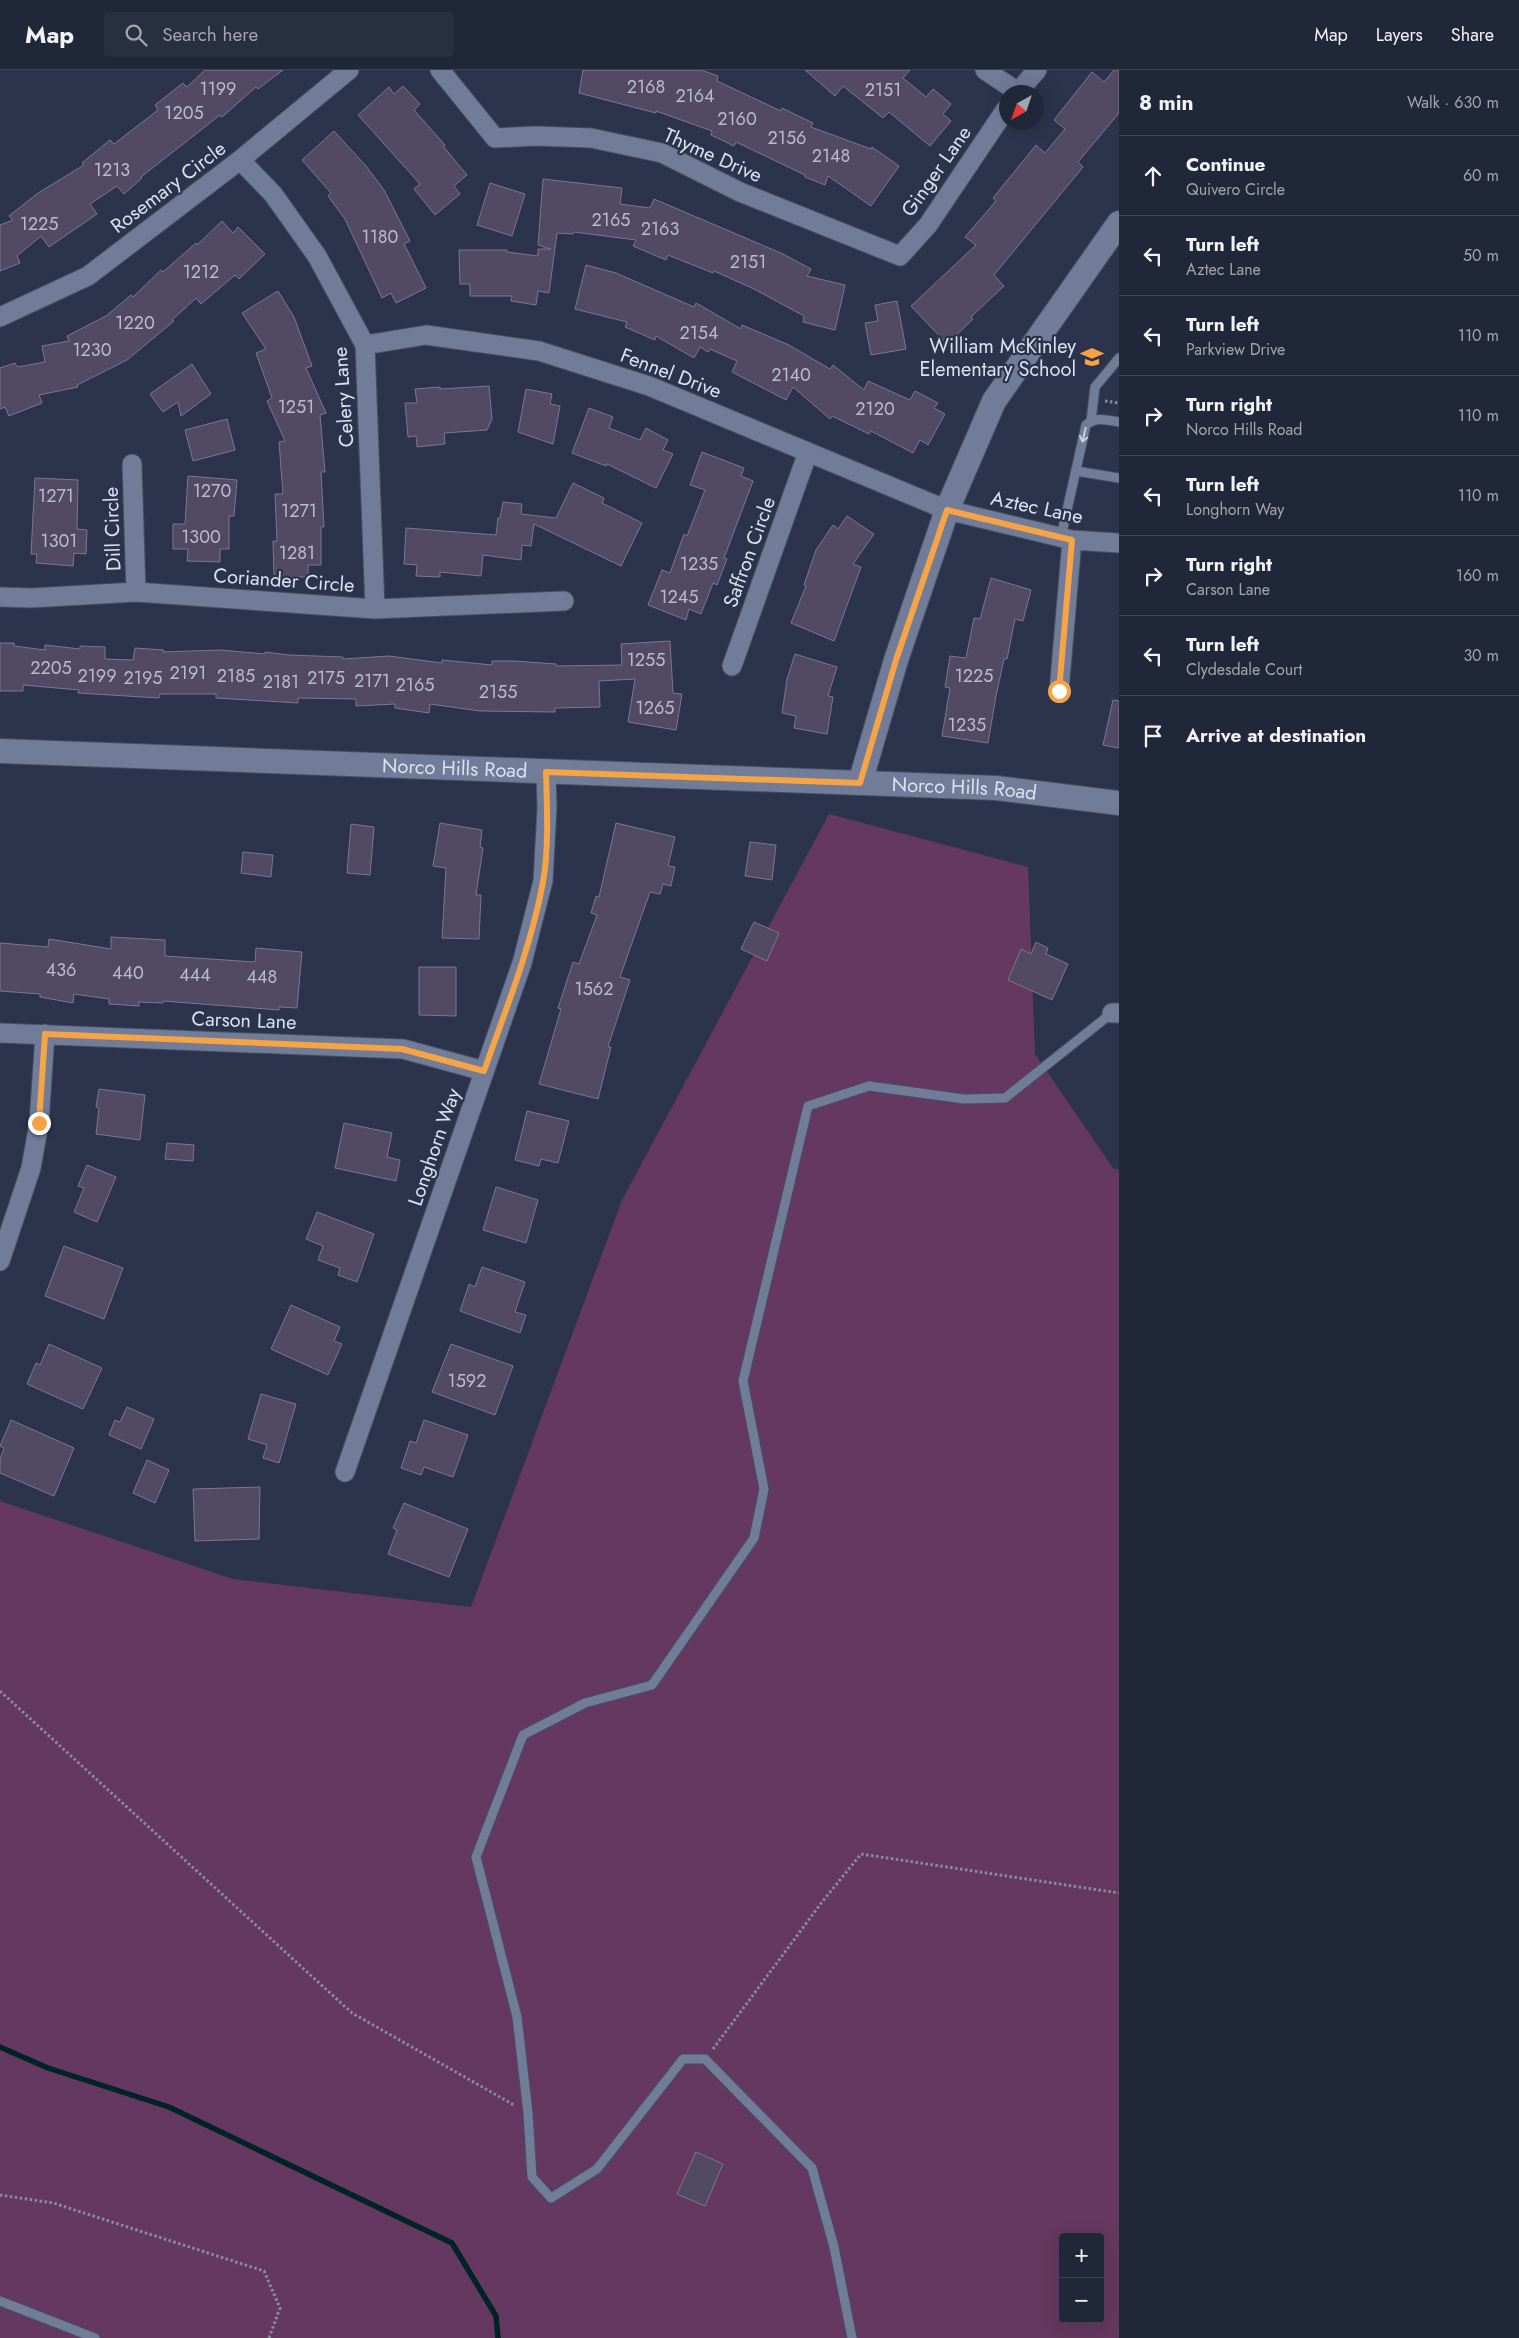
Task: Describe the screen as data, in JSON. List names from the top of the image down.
{
  "streets": {
    "street": [
      "Thyme Drive",
      "Ginger Lane",
      "Rosemary Circle",
      "Fennel Drive",
      "Celery Lane",
      "Aztec Lane",
      "Dill Circle",
      "Saffron Circle",
      "Coriander Circle",
      "Norco Hills Road",
      "Carson Lane",
      "Longhorn Way"
    ]
  },
  "crossings": [
    ["Thyme Drive", "Ginger Lane"],
    ["Rosemary Circle", "Celery Lane"],
    ["Fennel Drive", "Celery Lane"],
    ["Fennel Drive", "Aztec Lane"],
    ["Fennel Drive", "Saffron Circle"],
    ["Celery Lane", "Coriander Circle"],
    ["Dill Circle", "Coriander Circle"],
    ["Norco Hills Road", "Longhorn Way"],
    ["Carson Lane", "Longhorn Way"]
  ],
  "places": {
    "school or university": ["William McKinley Elementary School"]
  },
  "house_numbers": [
    "2168",
    "1199",
    "2151",
    "2164",
    "1205",
    "2160",
    "2156",
    "2148",
    "1213",
    "2165",
    "1225",
    "2163",
    "1180",
    "2151",
    "1212",
    "1220",
    "2154",
    "1230",
    "2140",
    "1251",
    "2120",
    "1270",
    "1271",
    "1271",
    "1300",
    "1301",
    "1281",
    "1235",
    "1245",
    "1255",
    "2205",
    "2191",
    "2199",
    "2185",
    "1225",
    "2195",
    "2175",
    "2171",
    "2181",
    "2165",
    "2155",
    "1265",
    "1235",
    "436",
    "440",
    "444",
    "448",
    "1562",
    "1592"
  ],
  "north": "bottom left",
  "page": {
    "header": "Map",
    "search": "Search here",
    "nav": ["Map", "Layers", "Share"],
    "heading": ["8 min", "Walk · 630 m"],
    "list": [
      ["Continue", "Quivero Circle", "60 m"],
      ["Turn left", "Aztec Lane", "50 m"],
      ["Turn left", "Parkview Drive", "110 m"],
      ["Turn right", "Norco Hills Road", "110 m"],
      ["Turn left", "Longhorn Way", "110 m"],
      ["Turn right", "Carson Lane", "160 m"],
      ["Turn left", "Clydesdale Court", "30 m"],
      "Arrive at destination"
    ],
    "map_buttons": ["+", "−"]
  }
}
